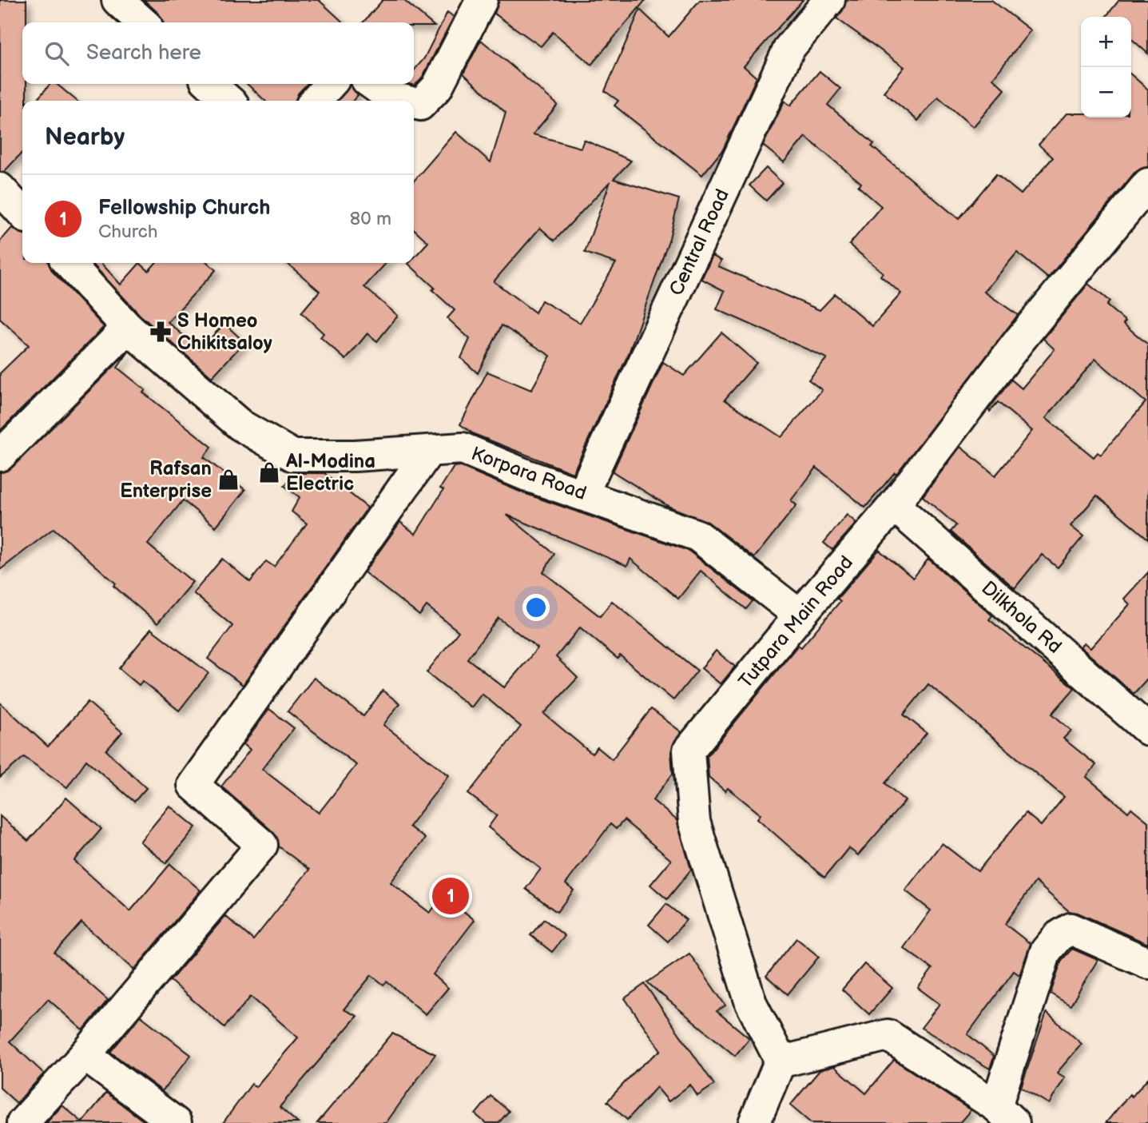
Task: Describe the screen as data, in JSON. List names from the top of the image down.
{
  "streets": {
    "street": [
      "Central Road",
      "Korpara Road",
      "Dilkhola Rd",
      "Tutpara Main Road"
    ]
  },
  "crossings": [
    ["Central Road", "Korpara Road"],
    ["Korpara Road", "Tutpara Main Road"],
    ["Dilkhola Rd", "Tutpara Main Road"]
  ],
  "places": {
    "pharmacy": ["S Homeo Chikitsaloy"],
    "shop": ["Al-Modina Electric", "Rafsan Enterprise"]
  },
  "page": {
    "map_buttons": ["+", "−"],
    "search": "Search here",
    "heading": "Nearby",
    "list": [
      {
        "mark": "1",
        "name": "Fellowship Church",
        "note": "Church",
        "value": "80 m"
      }
    ],
    "pins": "1"
  }
}
